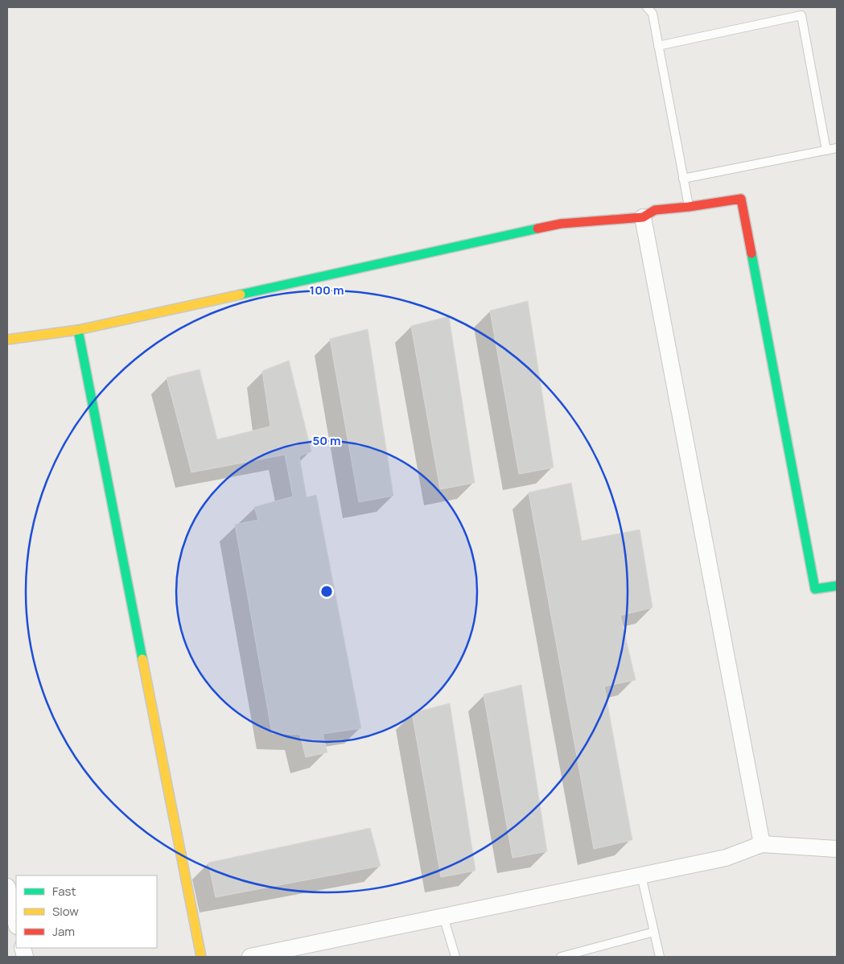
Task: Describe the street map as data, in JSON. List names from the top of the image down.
{
  "legend": ["Fast", "Slow", "Jam"],
  "rings": ["100 m", "50 m"]
}
